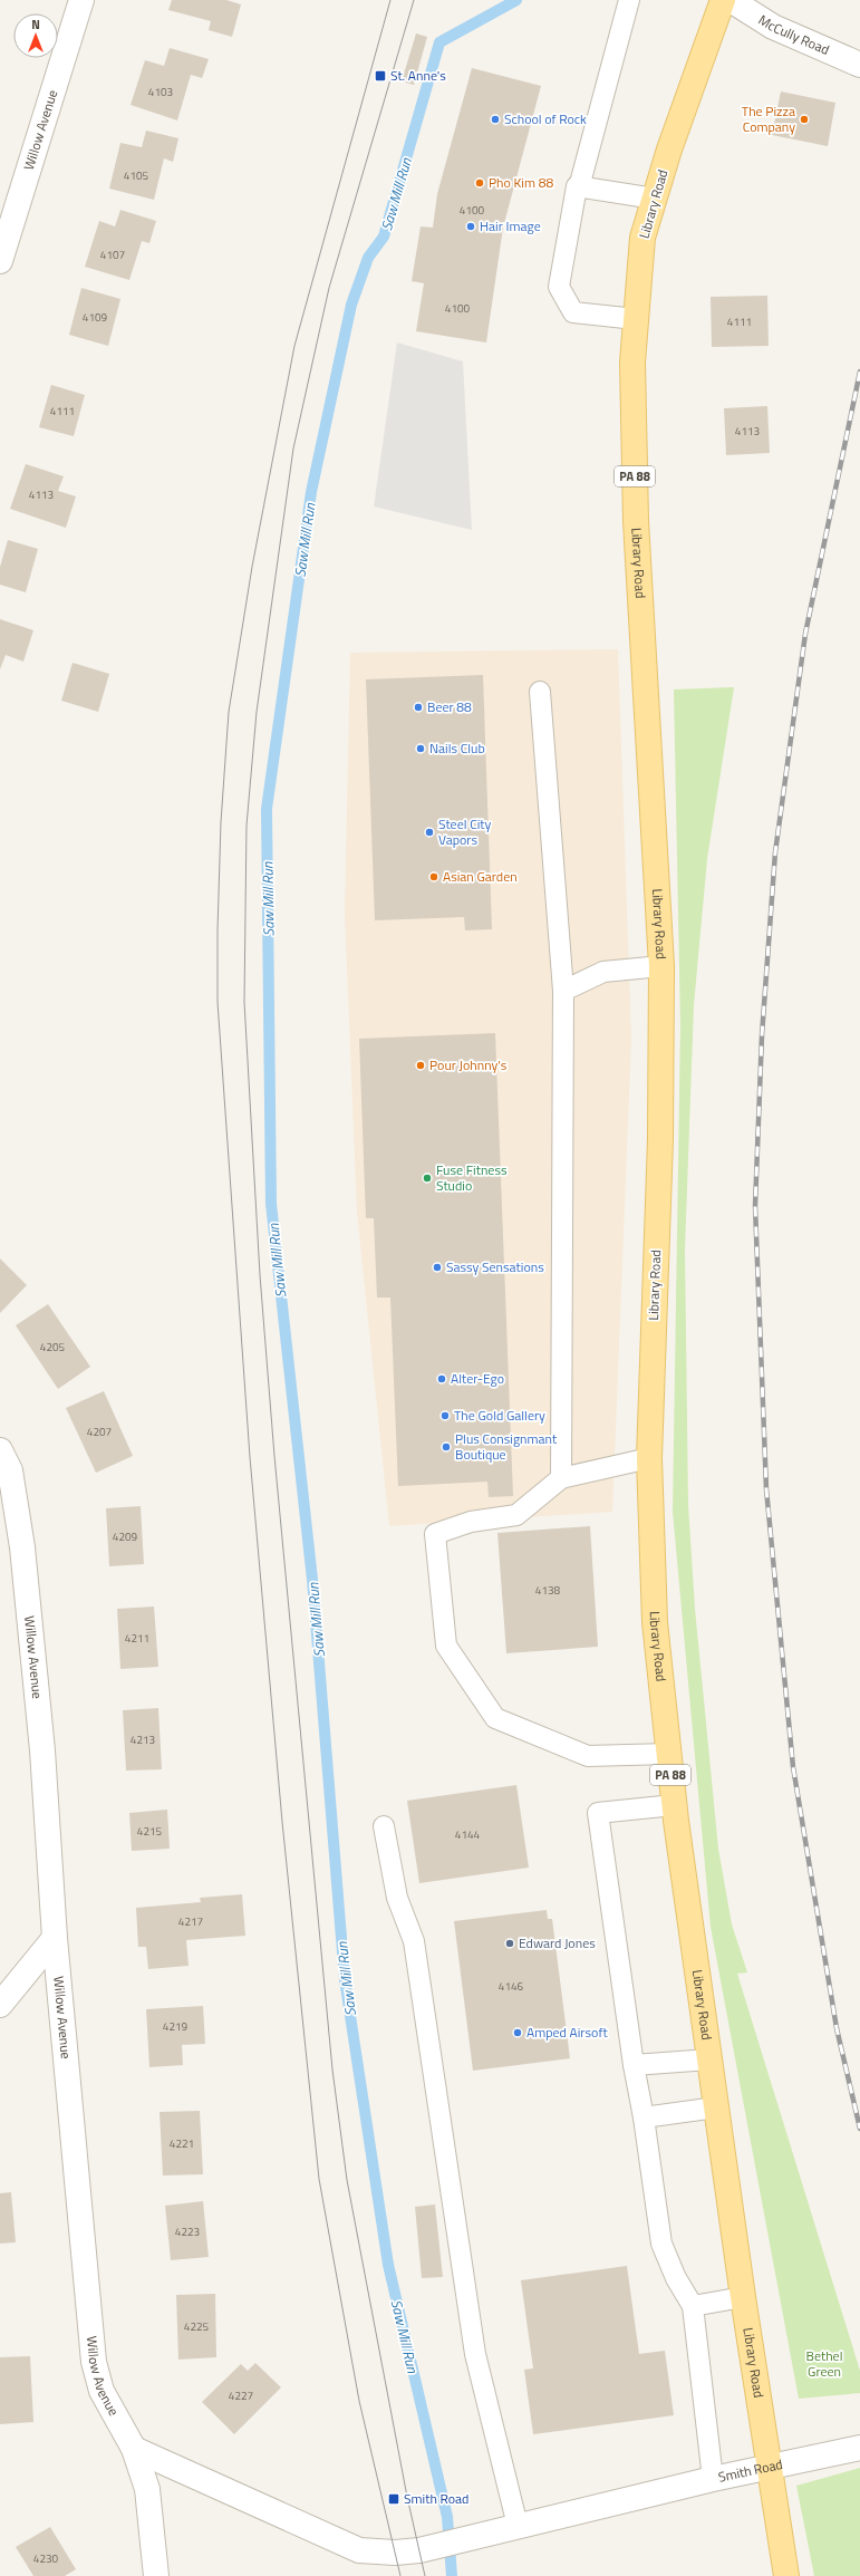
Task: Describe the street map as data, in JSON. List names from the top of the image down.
{
  "streets": {
    "main road": ["Library Road", "PA 88"],
    "street": ["McCully Road", "Willow Avenue", "Smith Road"]
  },
  "crossings": [
    ["Willow Avenue", "Smith Road"],
    ["Library Road", "Smith Road"]
  ],
  "water": ["Saw Mill Run"],
  "parks": ["Bethel Green"],
  "places": {
    "transit": ["St. Anne's", "Smith Road"],
    "other": [
      "School of Rock",
      "The Pizza Company",
      "Pho Kim 88",
      "Hair Image",
      "Beer 88",
      "Nails Club",
      "Steel City Vapors",
      "Asian Garden",
      "Pour Johnny's",
      "Fuse Fitness Studio",
      "Sassy Sensations",
      "Alter-Ego",
      "The Gold Gallery",
      "Plus Consignmant Boutique",
      "Edward Jones",
      "Amped Airsoft"
    ]
  },
  "house_numbers": [
    "4103",
    "4105",
    "4100",
    "4107",
    "4100",
    "4109",
    "4111",
    "4111",
    "4113",
    "4113",
    "4205",
    "4207",
    "4209",
    "4138",
    "4211",
    "4213",
    "4215",
    "4144",
    "4217",
    "4146",
    "4219",
    "4221",
    "4223",
    "4225",
    "4227",
    "4230"
  ],
  "north": "top"
}
